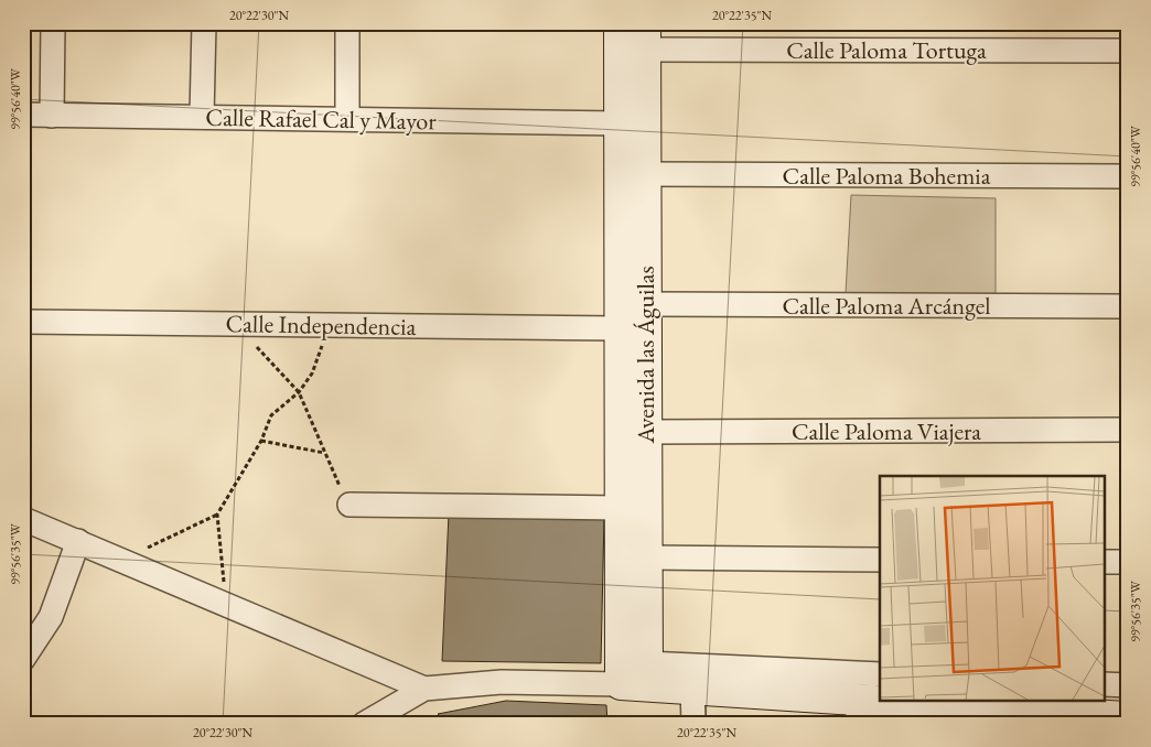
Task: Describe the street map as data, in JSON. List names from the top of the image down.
{
  "streets": {
    "street": [
      "Calle Paloma Tortuga",
      "Calle Rafael Cal y Mayor",
      "Calle Paloma Bohemia",
      "Calle Paloma Arcángel",
      "Calle Independencia",
      "Avenida las Águilas",
      "Calle Paloma Viajera"
    ]
  },
  "crossings": [
    ["Calle Paloma Tortuga", "Avenida las Águilas"],
    ["Calle Rafael Cal y Mayor", "Avenida las Águilas"],
    ["Calle Paloma Bohemia", "Avenida las Águilas"],
    ["Calle Paloma Arcángel", "Avenida las Águilas"],
    ["Calle Independencia", "Avenida las Águilas"],
    ["Avenida las Águilas", "Calle Paloma Viajera"]
  ],
  "coordinates": [
    "20°22'30\"N",
    "20°22'35\"N",
    "99°56'40\"W",
    "99°56'35\"W"
  ]
}
